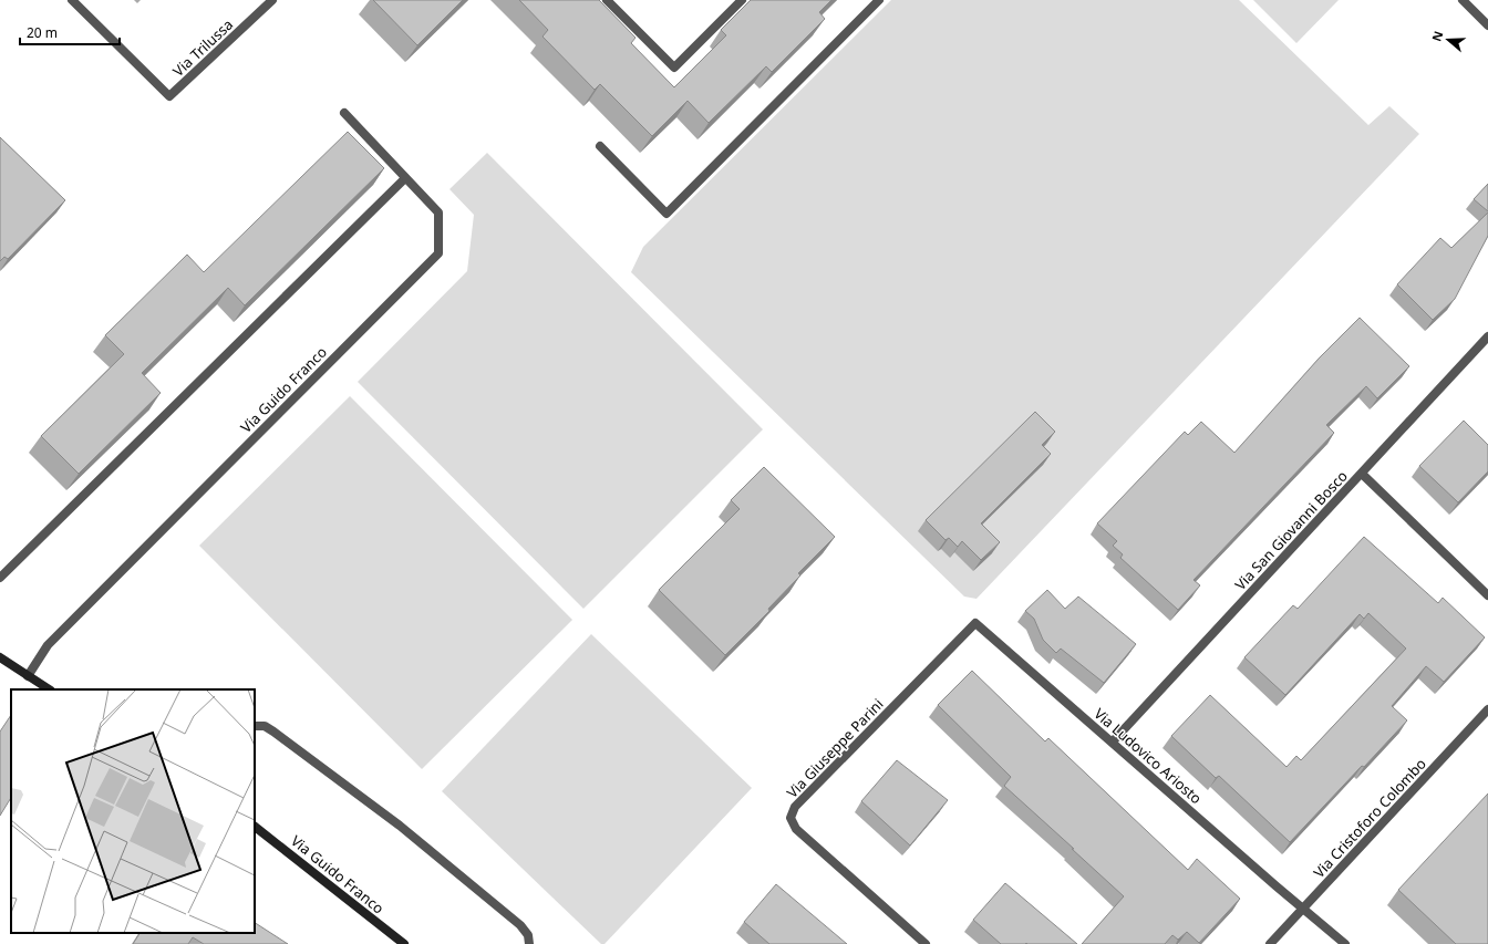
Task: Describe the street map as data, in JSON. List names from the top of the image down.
{
  "streets": {
    "street": [
      "Via Trilussa",
      "Via Guido Franco",
      "Via San Giovanni Bosco",
      "Via Giuseppe Parini",
      "Via Ludovico Ariosto",
      "Via Cristoforo Colombo"
    ]
  },
  "crossings": [
    ["Via San Giovanni Bosco", "Via Ludovico Ariosto"],
    ["Via Giuseppe Parini", "Via Ludovico Ariosto"],
    ["Via Ludovico Ariosto", "Via Cristoforo Colombo"]
  ],
  "scale_bar": "20 m",
  "north": "left"
}
